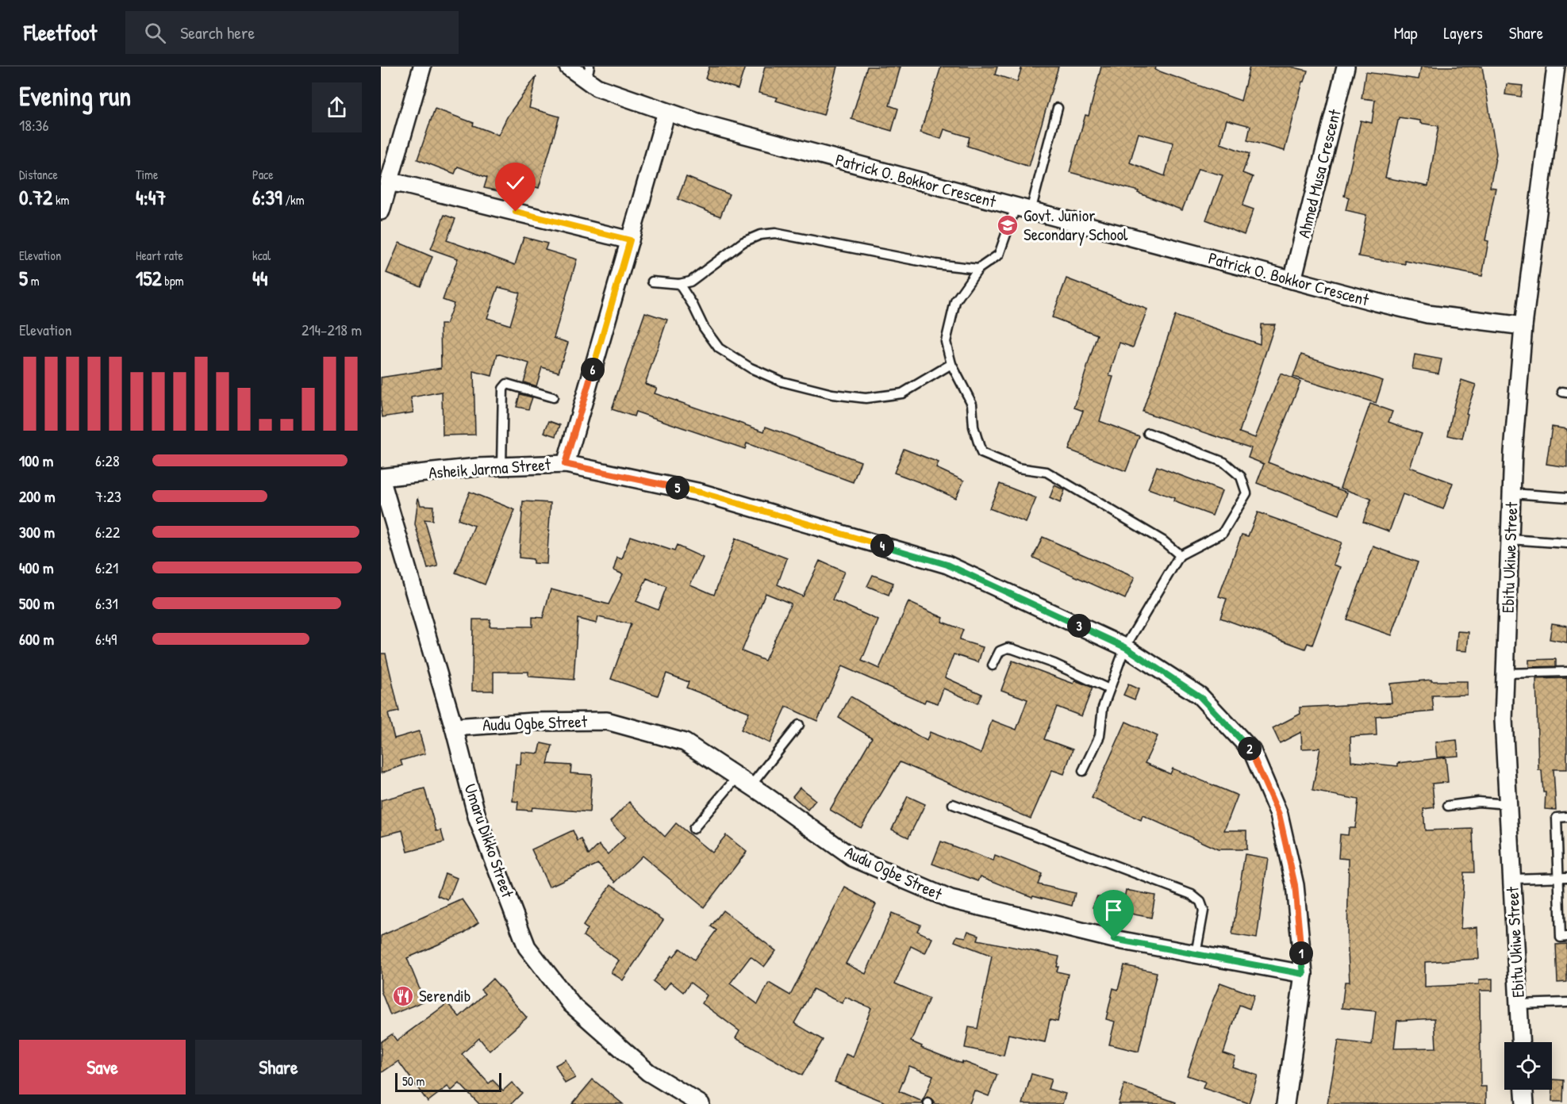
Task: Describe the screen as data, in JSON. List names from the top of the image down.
{
  "streets": {
    "street": [
      "Ahmed Musa Crescent",
      "Patrick O. Bokkor Crescent",
      "Asheik Jarma Street",
      "Ebitu Ukiwe Street",
      "Audu Ogbe Street",
      "Umaru Dikko Street"
    ]
  },
  "crossings": [
    ["Ahmed Musa Crescent", "Patrick O. Bokkor Crescent"],
    ["Patrick O. Bokkor Crescent", "Ebitu Ukiwe Street"],
    ["Asheik Jarma Street", "Audu Ogbe Street"],
    ["Asheik Jarma Street", "Umaru Dikko Street"],
    ["Audu Ogbe Street", "Umaru Dikko Street"]
  ],
  "places": {
    "school or university": ["Govt. Junior Secondary School"],
    "restaurant": ["Serendib"]
  },
  "scale_bar": "50 m",
  "page": {
    "header": "Fleetfoot",
    "search": "Search here",
    "nav": ["Map", "Layers", "Share"],
    "heading": ["Evening run", "18:36"],
    "stats": [
      ["Distance", "0.72 km"],
      ["Time", "4:47"],
      ["Pace", "6:39 /km"],
      ["Elevation", "5 m"],
      ["Heart rate", "152 bpm"],
      ["kcal", "44"]
    ],
    "chart": ["Elevation", "214–218 m"],
    "pins": [
      "6",
      "5",
      "4",
      "3",
      "2",
      "1"
    ],
    "list": [
      {
        "name": "100 m",
        "note": "6:28"
      },
      {
        "name": "200 m",
        "note": "7:23"
      },
      {
        "name": "300 m",
        "note": "6:22"
      },
      {
        "name": "400 m",
        "note": "6:21"
      },
      {
        "name": "500 m",
        "note": "6:31"
      },
      {
        "name": "600 m",
        "note": "6:49"
      }
    ],
    "buttons": ["Save", "Share"],
    "scale": "50 m"
  }
}
